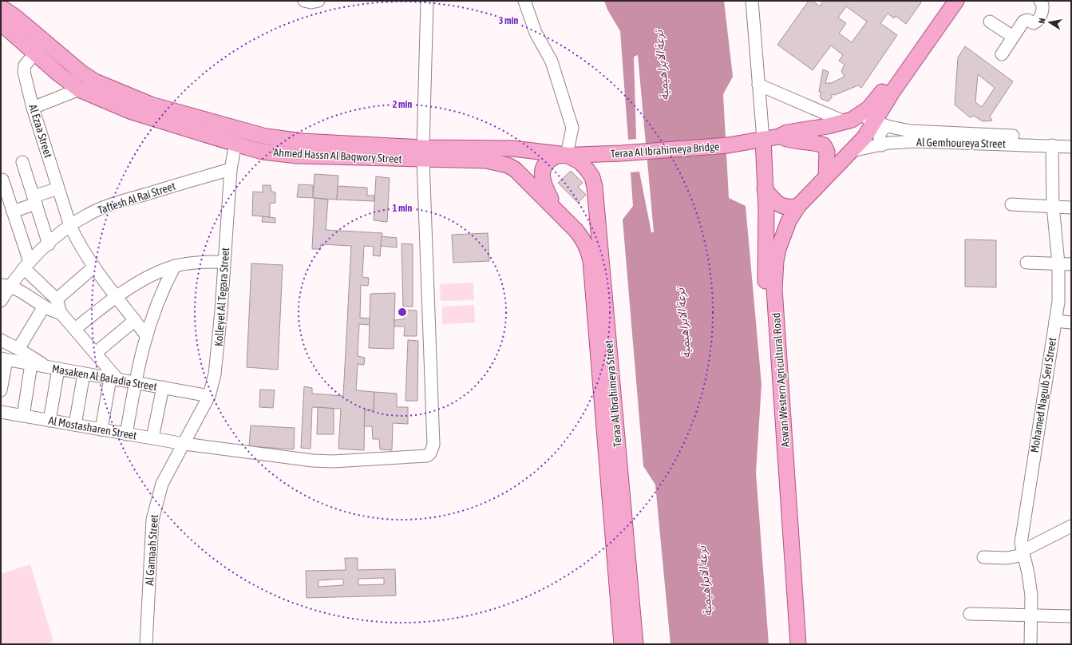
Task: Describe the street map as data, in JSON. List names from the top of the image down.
{
  "streets": {
    "main road": [
      "Teraa Al Ibrahimeya Bridge",
      "Ahmed Hassn Al Baqwory Street",
      "Aswan Western Agricultural Road",
      "Teraa Al Ibrahimeya Street"
    ],
    "street": [
      "Al Ezaa Street",
      "Al Gemhoureya Street",
      "Taftesh Al Rai Street",
      "Kolleyet Al Tegara Street",
      "Masaken Al Baladia Street",
      "Mohamed Naguib Seri Street",
      "Al Mostasharen Street",
      "Al Gamaah Street"
    ]
  },
  "crossings": [
    ["Al Ezaa Street", "Ahmed Hassn Al Baqwory Street"],
    ["Al Ezaa Street", "Taftesh Al Rai Street"],
    ["Al Gemhoureya Street", "Aswan Western Agricultural Road"],
    ["Al Gemhoureya Street", "Mohamed Naguib Seri Street"],
    ["Teraa Al Ibrahimeya Bridge", "Ahmed Hassn Al Baqwory Street"],
    ["Teraa Al Ibrahimeya Bridge", "Aswan Western Agricultural Road"],
    ["Teraa Al Ibrahimeya Bridge", "Teraa Al Ibrahimeya Street"],
    ["Ahmed Hassn Al Baqwory Street", "Kolleyet Al Tegara Street"],
    ["Ahmed Hassn Al Baqwory Street", "Teraa Al Ibrahimeya Street"],
    ["Ahmed Hassn Al Baqwory Street", "Al Mostasharen Street"],
    ["Taftesh Al Rai Street", "Kolleyet Al Tegara Street"],
    ["Kolleyet Al Tegara Street", "Masaken Al Baladia Street"],
    ["Kolleyet Al Tegara Street", "Al Mostasharen Street"],
    ["Kolleyet Al Tegara Street", "Al Gamaah Street"],
    ["Al Mostasharen Street", "Al Gamaah Street"]
  ],
  "water": ["ترعة الابراهيمية"],
  "north": "left",
  "rings": ["3 min", "2 min", "1 min"]
}
